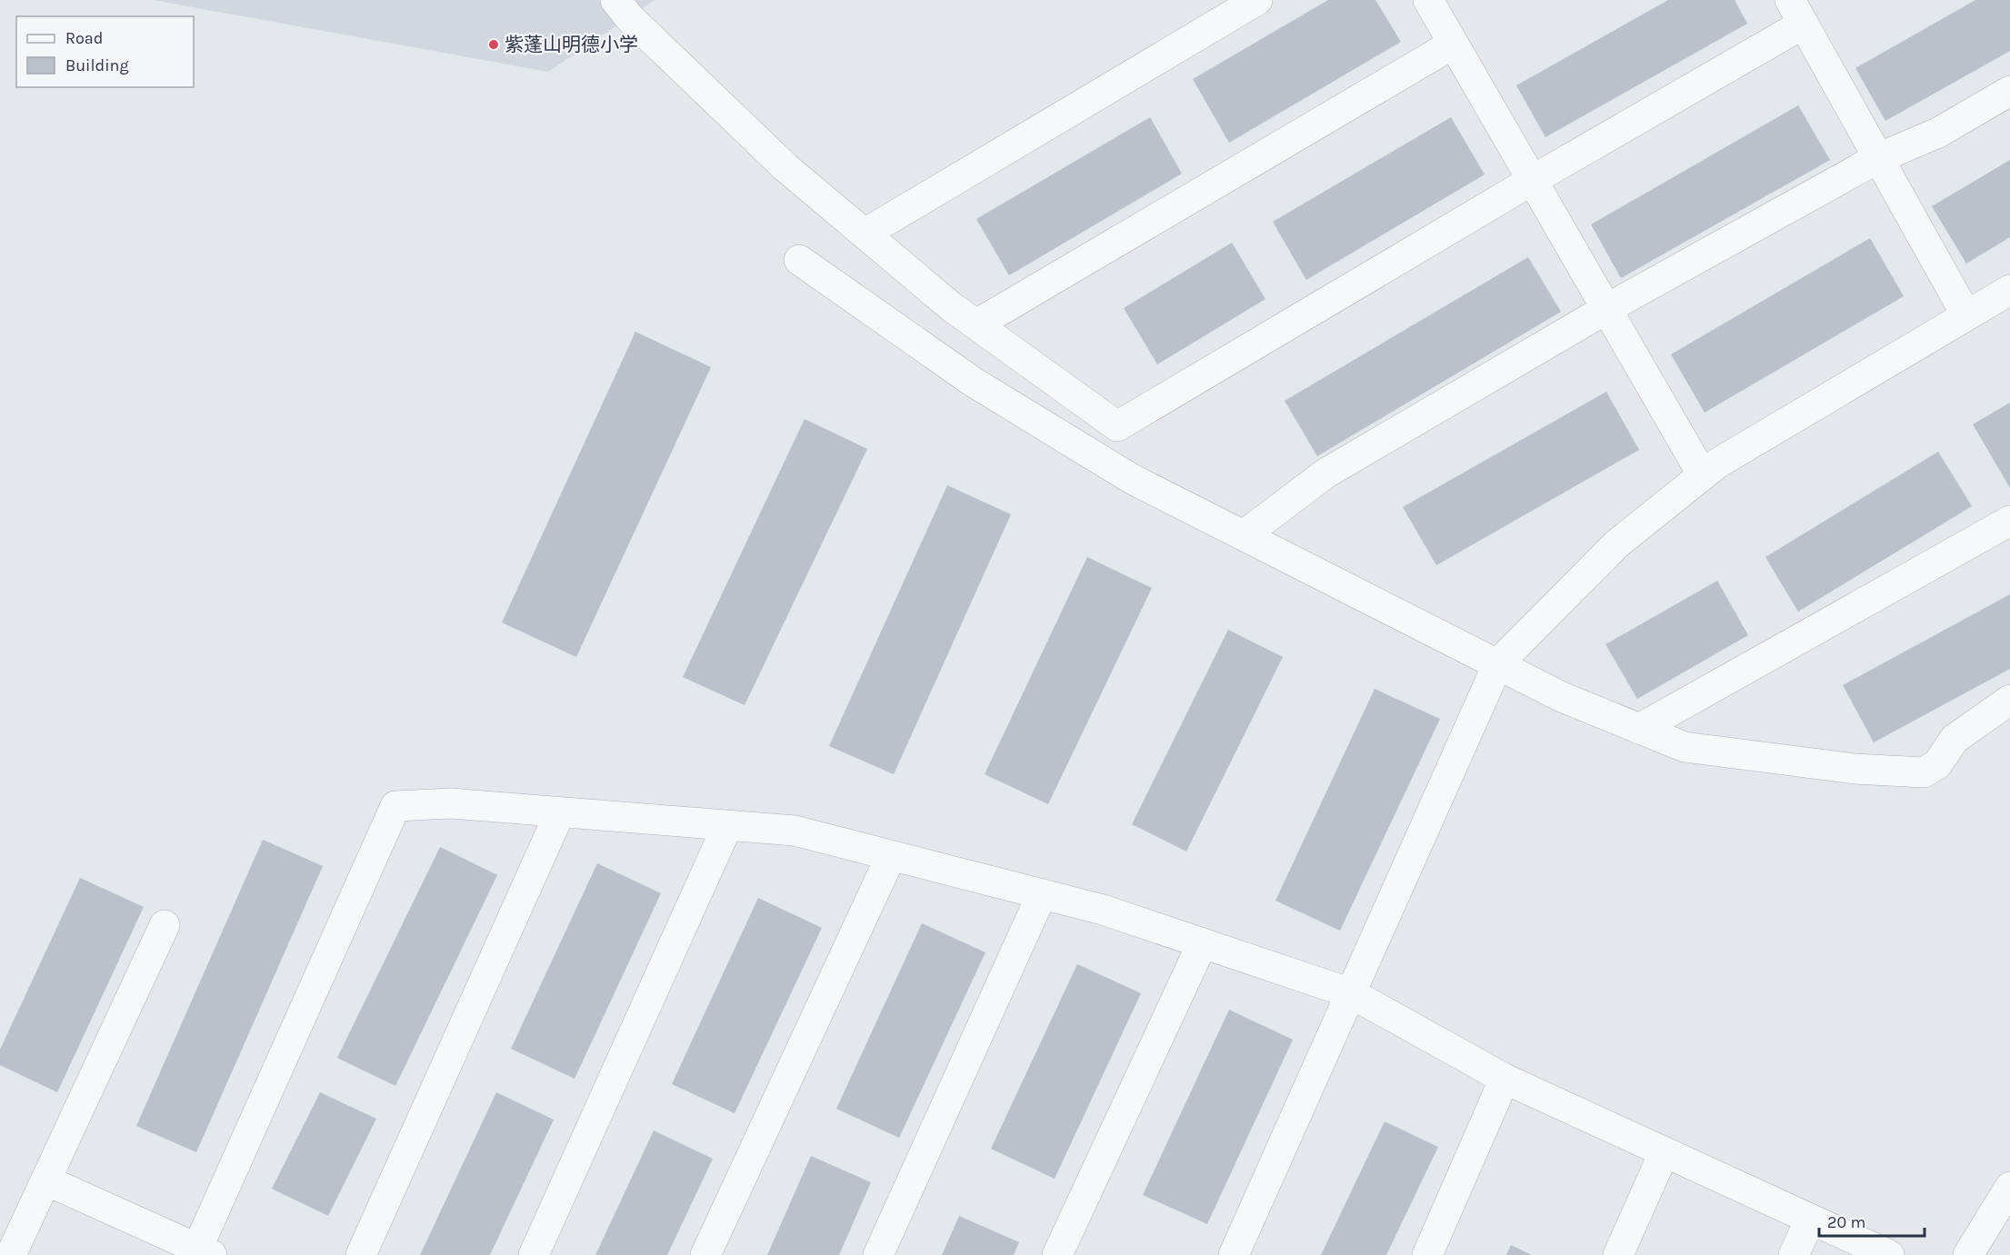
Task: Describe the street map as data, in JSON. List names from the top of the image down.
{
  "places": ["紫蓬山明德小学"],
  "legend": ["Road", "Building"],
  "scale_bar": "20 m"
}
